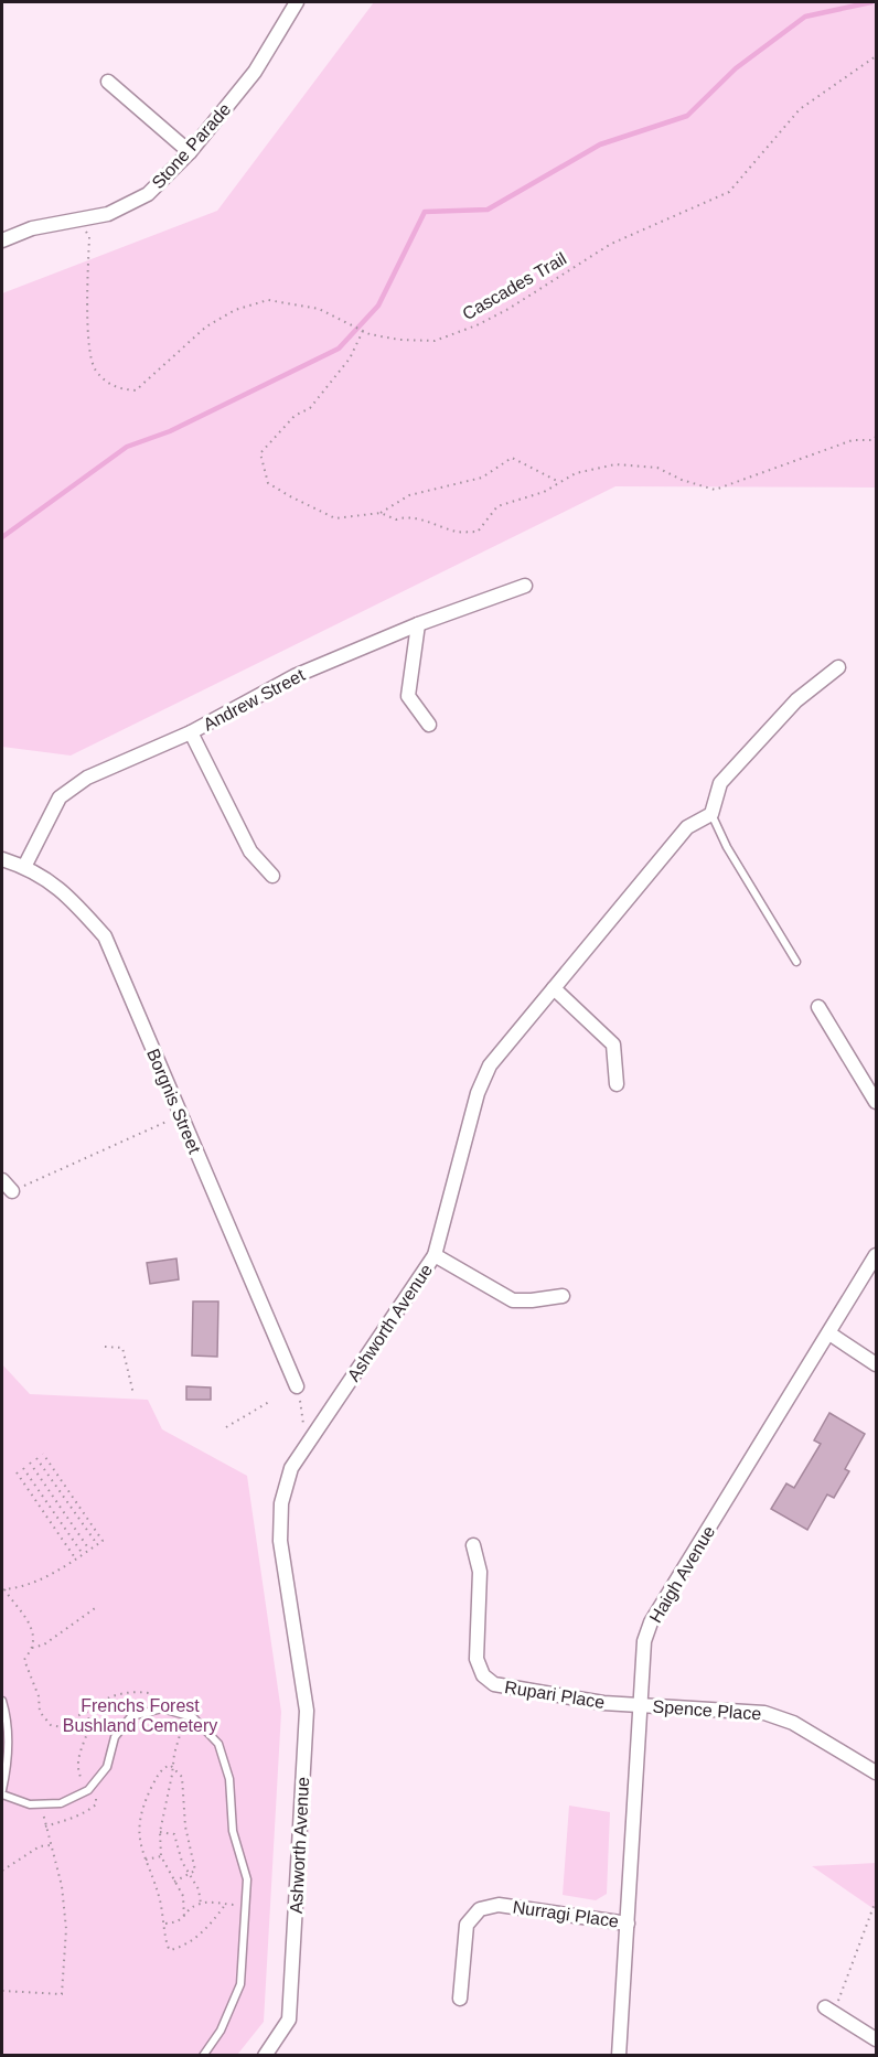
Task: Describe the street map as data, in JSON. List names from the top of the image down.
{
  "streets": {
    "street": [
      "Stone Parade",
      "Andrew Street",
      "Borgnis Street",
      "Ashworth Avenue",
      "Haigh Avenue",
      "Rupari Place",
      "Spence Place",
      "Nurragi Place"
    ],
    "path": ["Cascades Trail"]
  },
  "crossings": [
    ["Stone Parade", "Cascades Trail"],
    ["Andrew Street", "Borgnis Street"],
    ["Haigh Avenue", "Rupari Place"],
    ["Haigh Avenue", "Spence Place"],
    ["Haigh Avenue", "Nurragi Place"],
    ["Rupari Place", "Spence Place"]
  ],
  "parks": ["Frenchs Forest Bushland Cemetery"]
}
